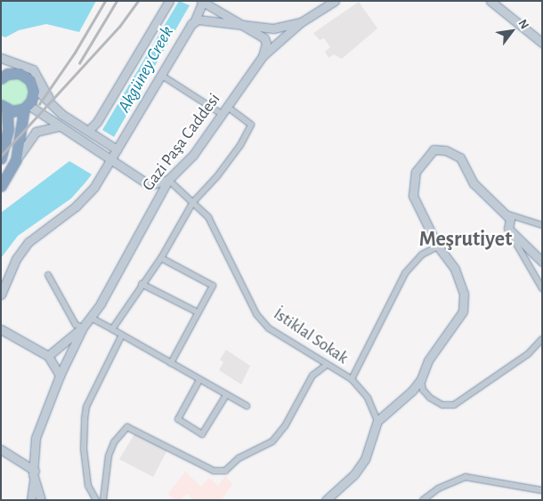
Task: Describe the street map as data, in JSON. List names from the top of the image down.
{
  "streets": {
    "street": ["Gazi Paşa Caddesi", "İstiklal Sokak"]
  },
  "crossings": [
    ["Gazi Paşa Caddesi", "İstiklal Sokak"]
  ],
  "districts": ["Meşrutiyet"],
  "water": ["Akgüney Creek"],
  "north": "top right"
}
